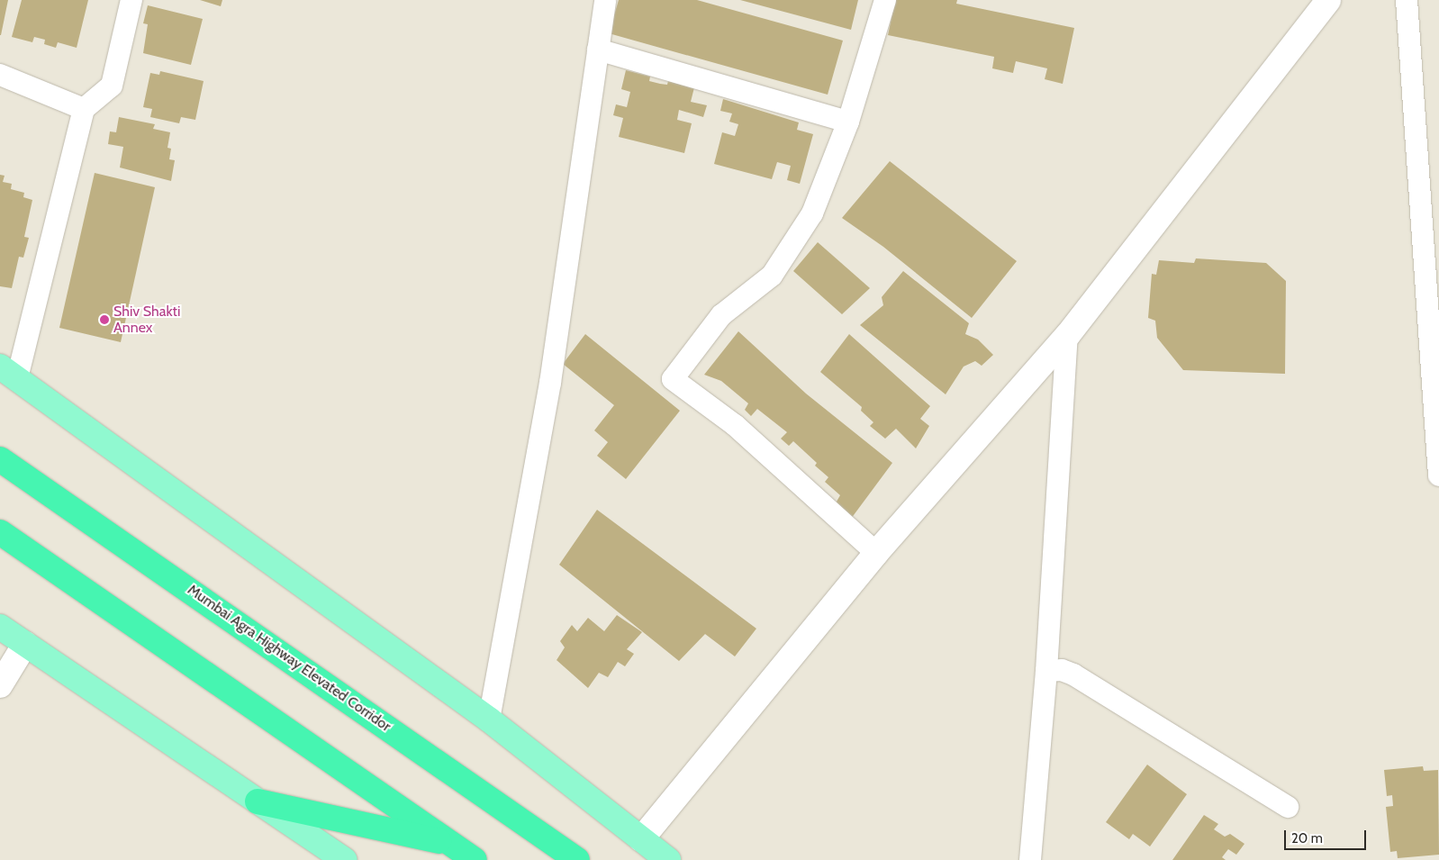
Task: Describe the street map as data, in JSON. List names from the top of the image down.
{
  "streets": {
    "highway": ["Mumbai Agra Highway Elevated Corridor"]
  },
  "places": ["Shiv Shakti Annex"],
  "scale_bar": "20 m"
}
